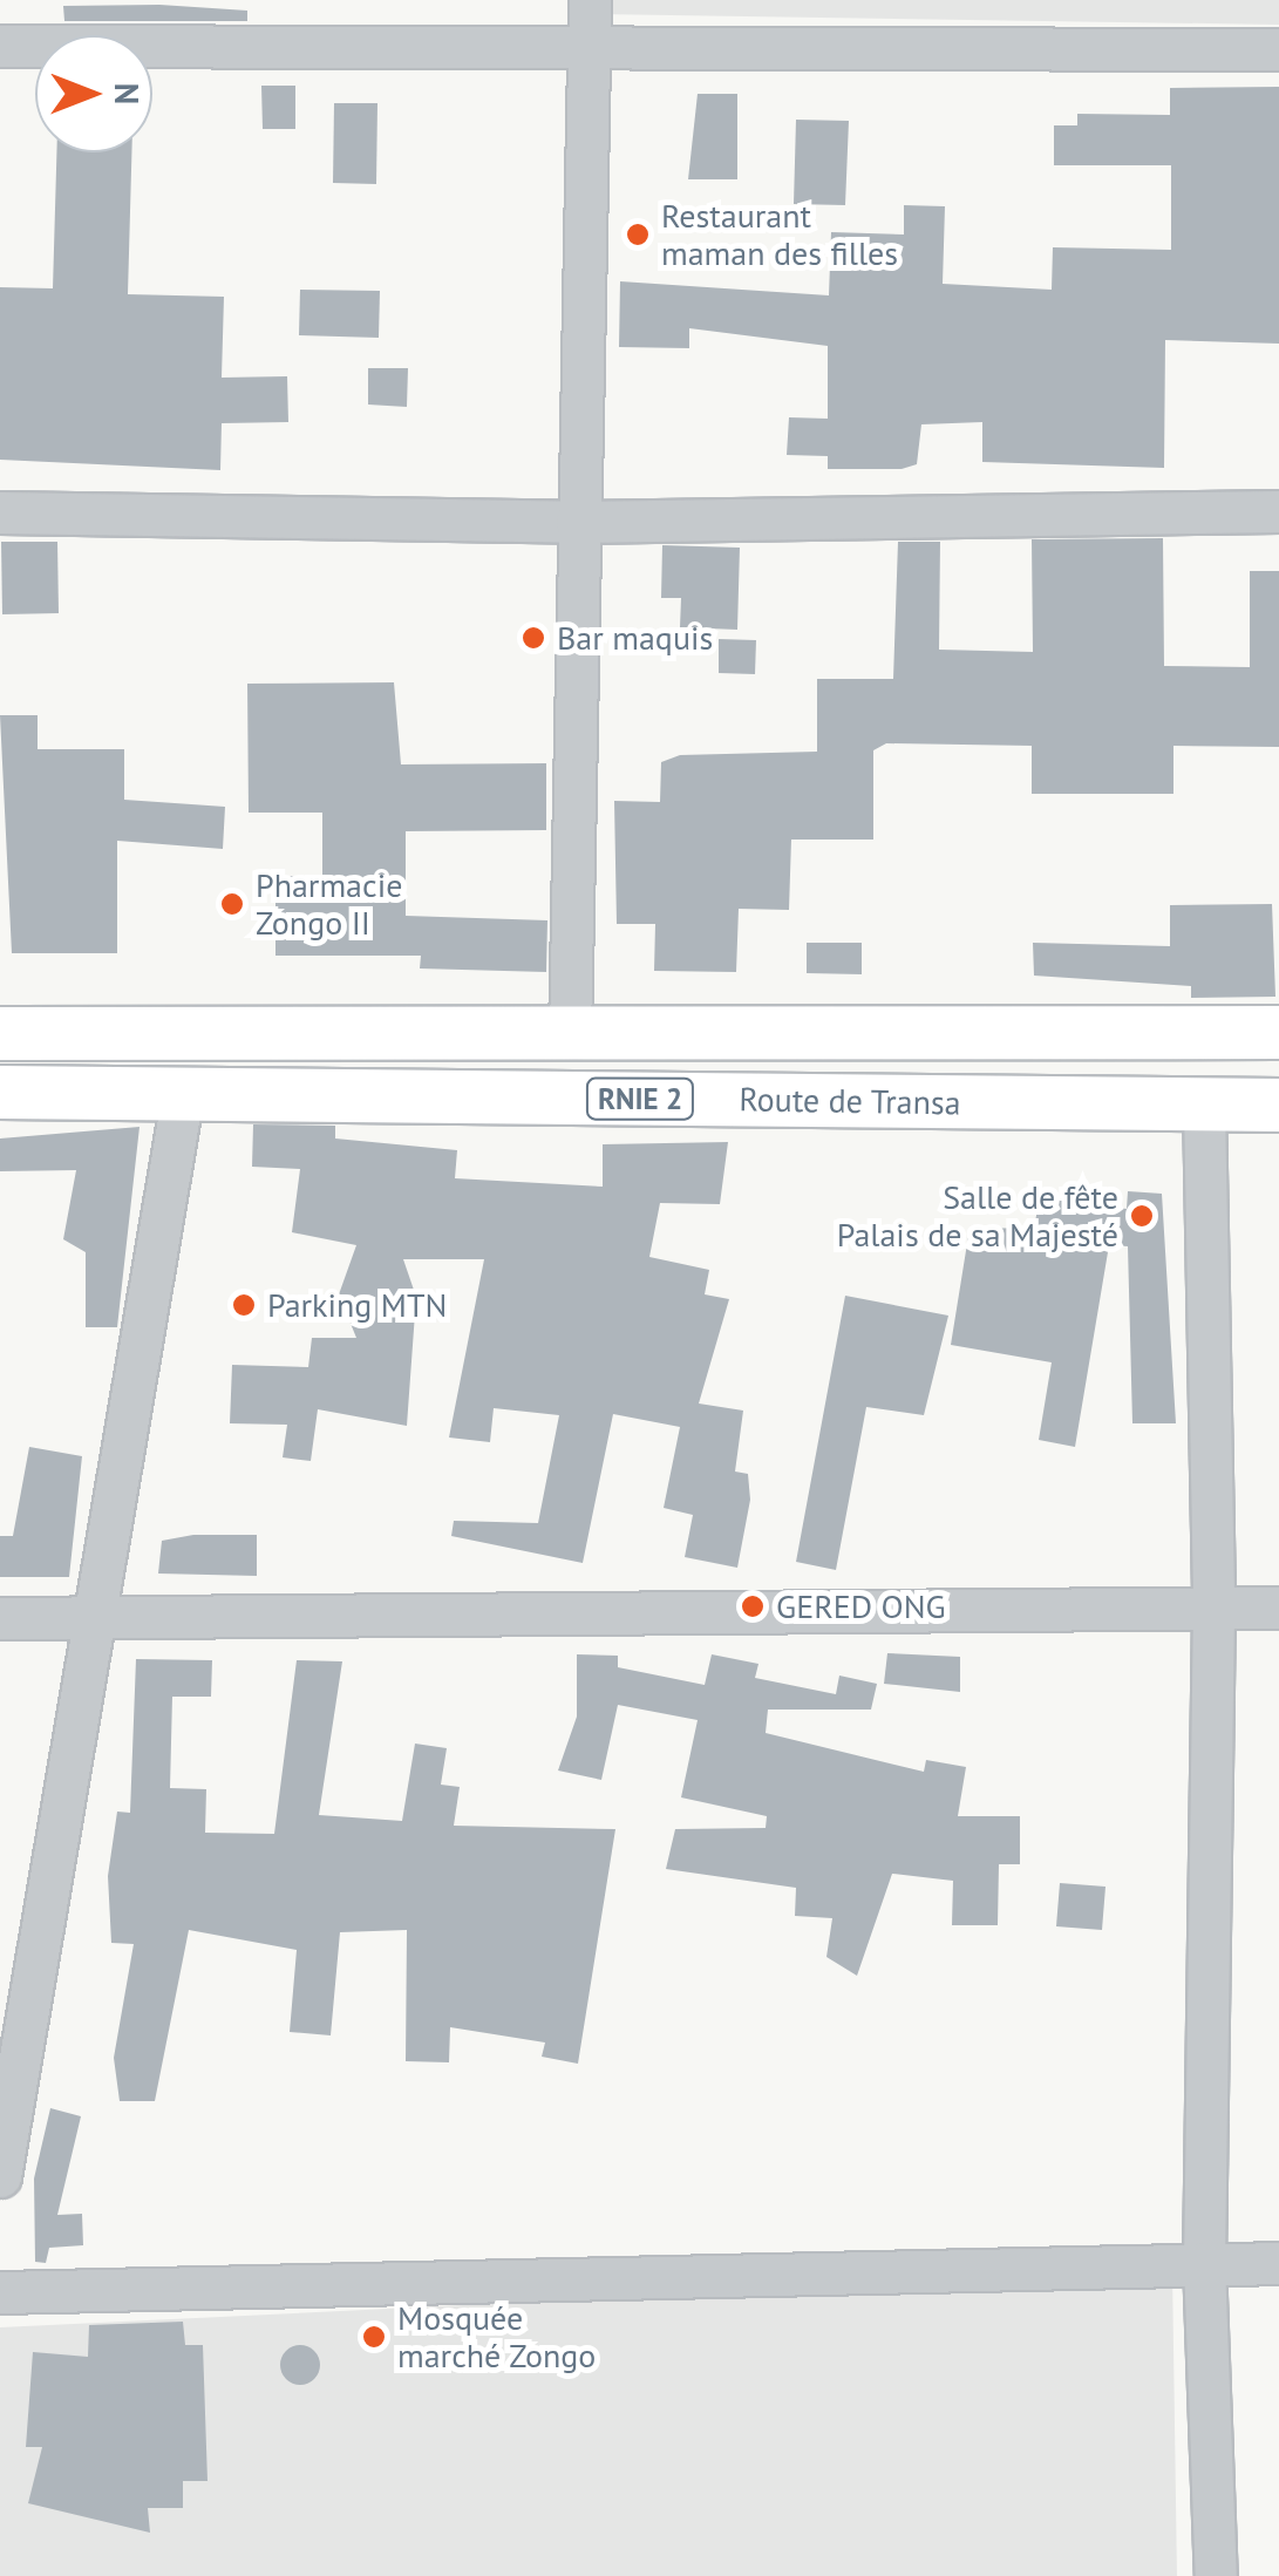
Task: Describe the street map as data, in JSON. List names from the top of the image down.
{
  "streets": {
    "main road": ["RNIE 2", "Route de Transa"]
  },
  "places": [
    "Restaurant maman des filles",
    "Bar maquis",
    "Pharmacie Zongo II",
    "Salle de fête Palais de sa Majesté",
    "Parking MTN",
    "GERED ONG",
    "Mosquée marché Zongo"
  ],
  "north": "right"
}
